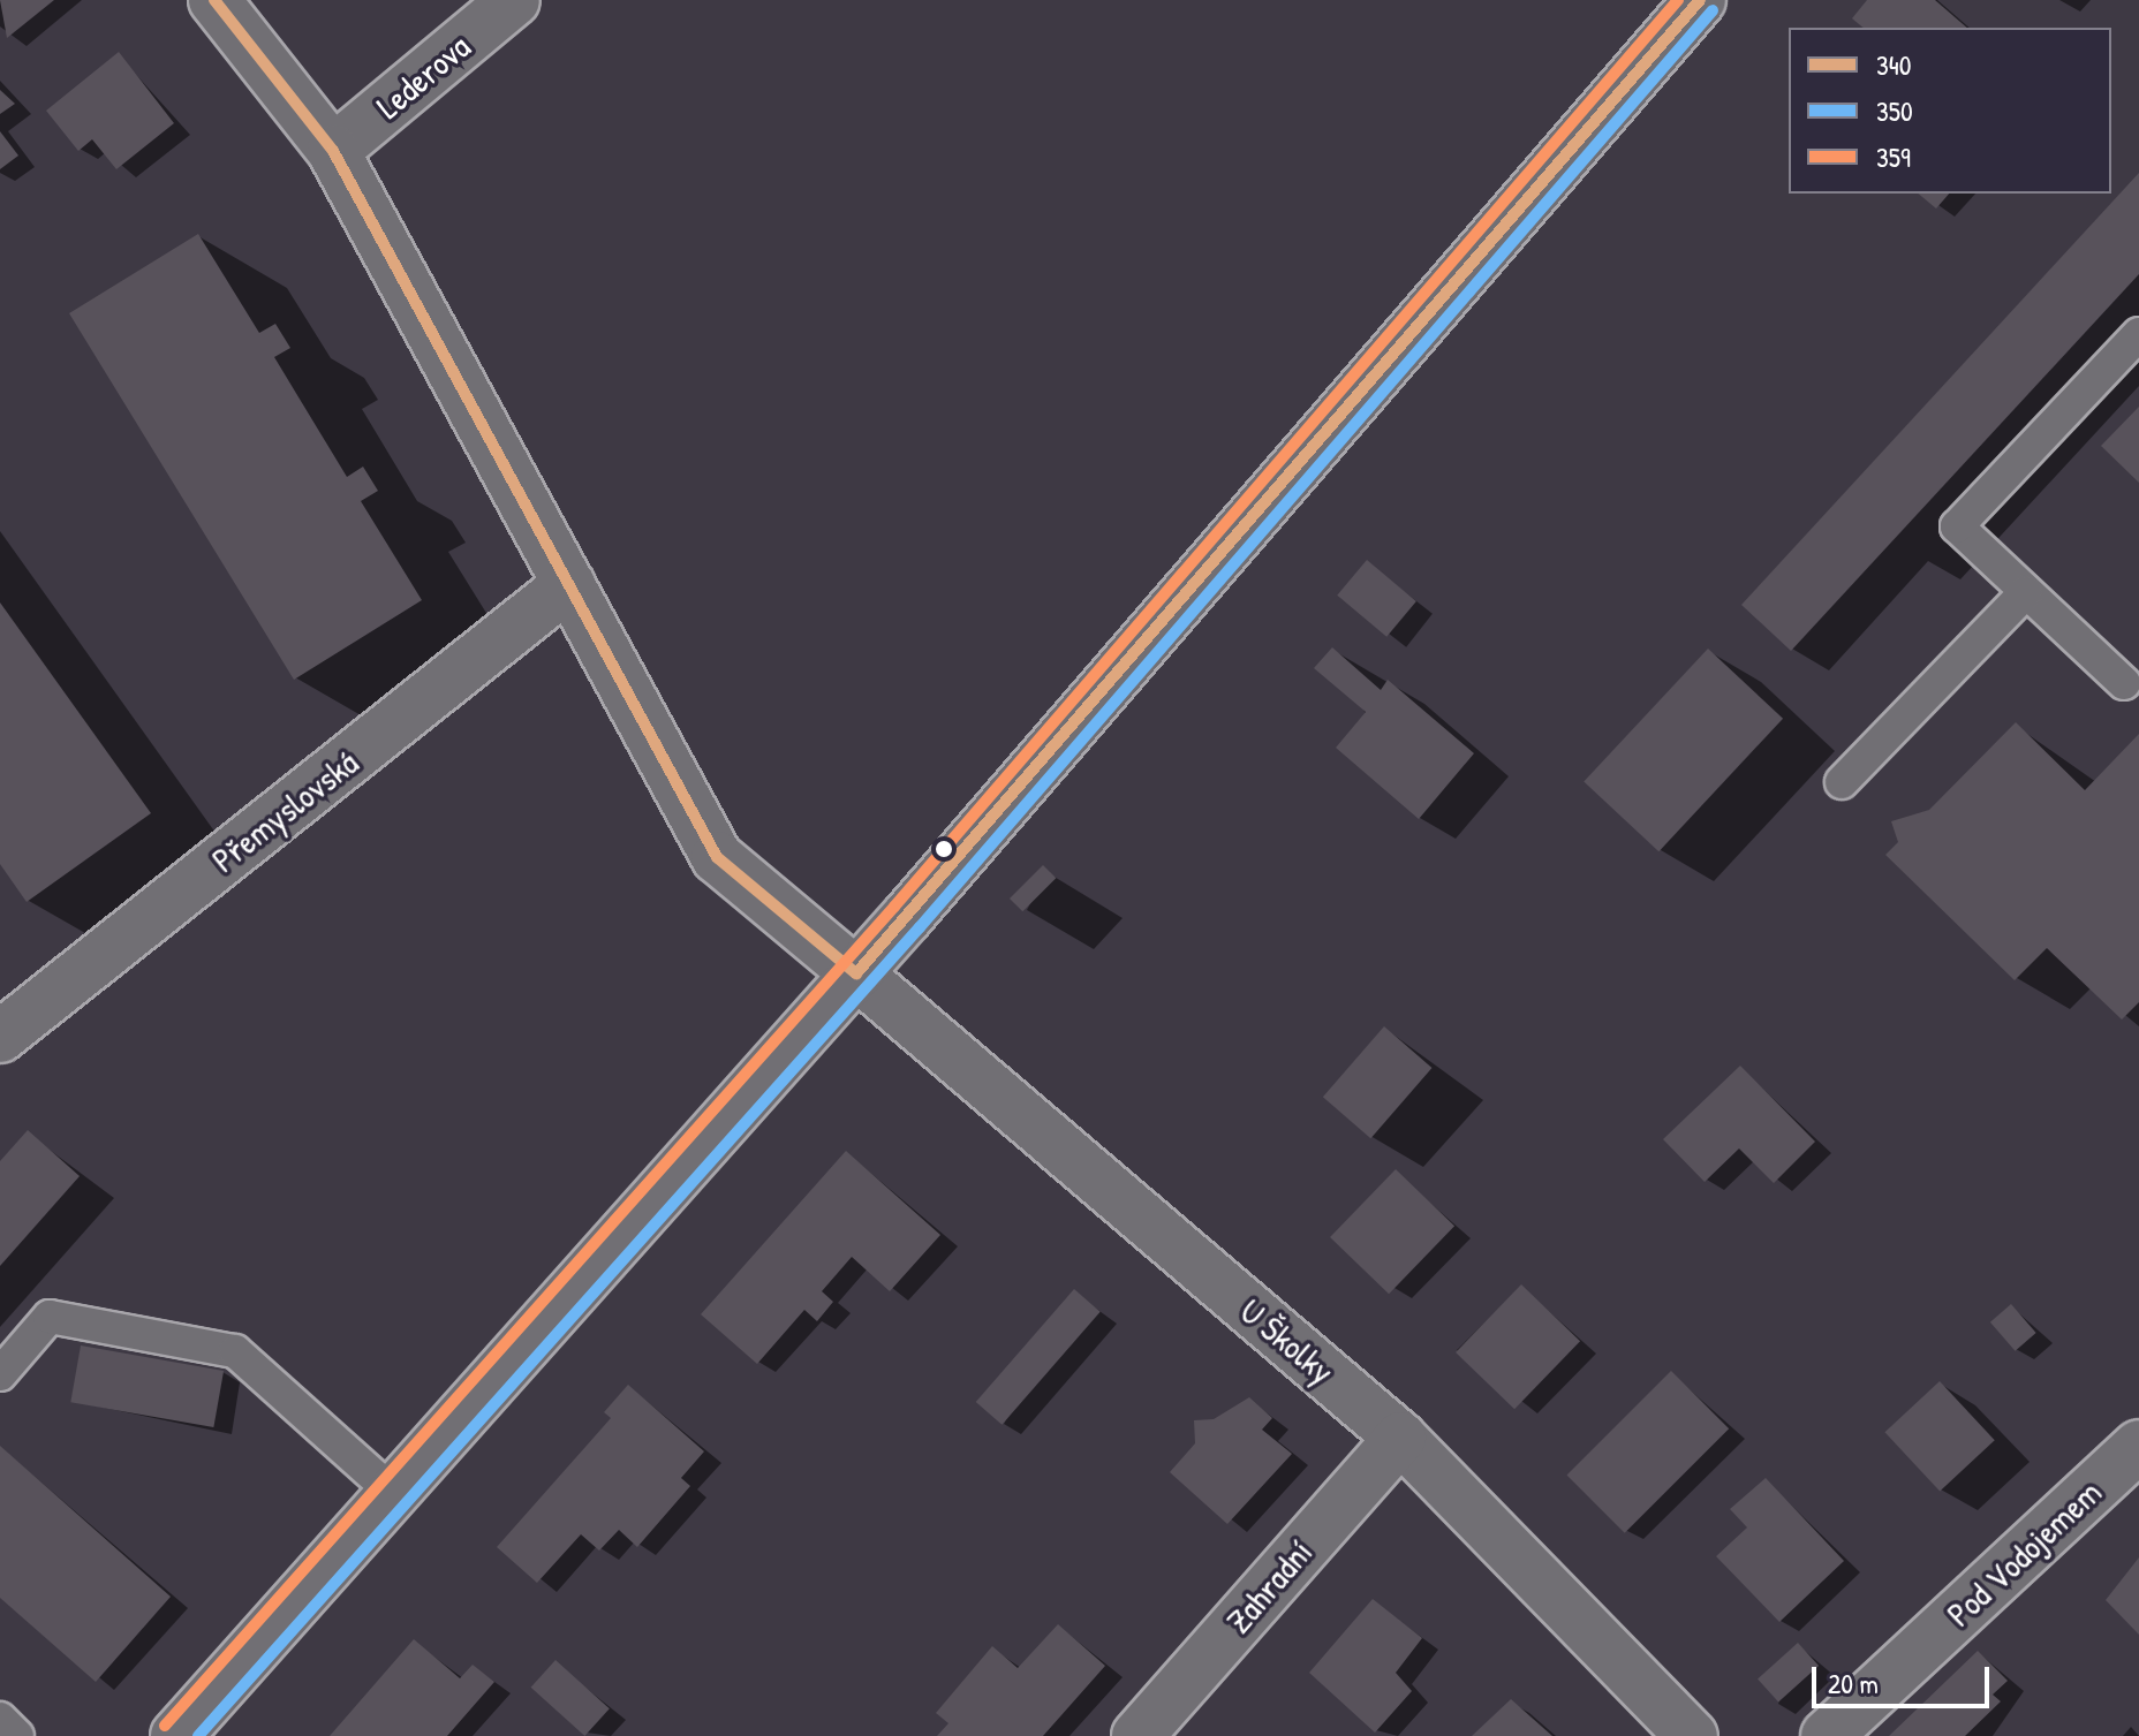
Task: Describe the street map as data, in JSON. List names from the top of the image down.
{
  "streets": {
    "street": [
      "Lederova",
      "Přemyslovská",
      "U Školky",
      "Pod Vodojemem",
      "Zahradní"
    ]
  },
  "crossings": [
    ["U Školky", "Zahradní"]
  ],
  "lines": ["transit line 340", "transit line 359", "transit line 350"],
  "legend": ["340", "350", "359"],
  "scale_bar": "20 m"
}
